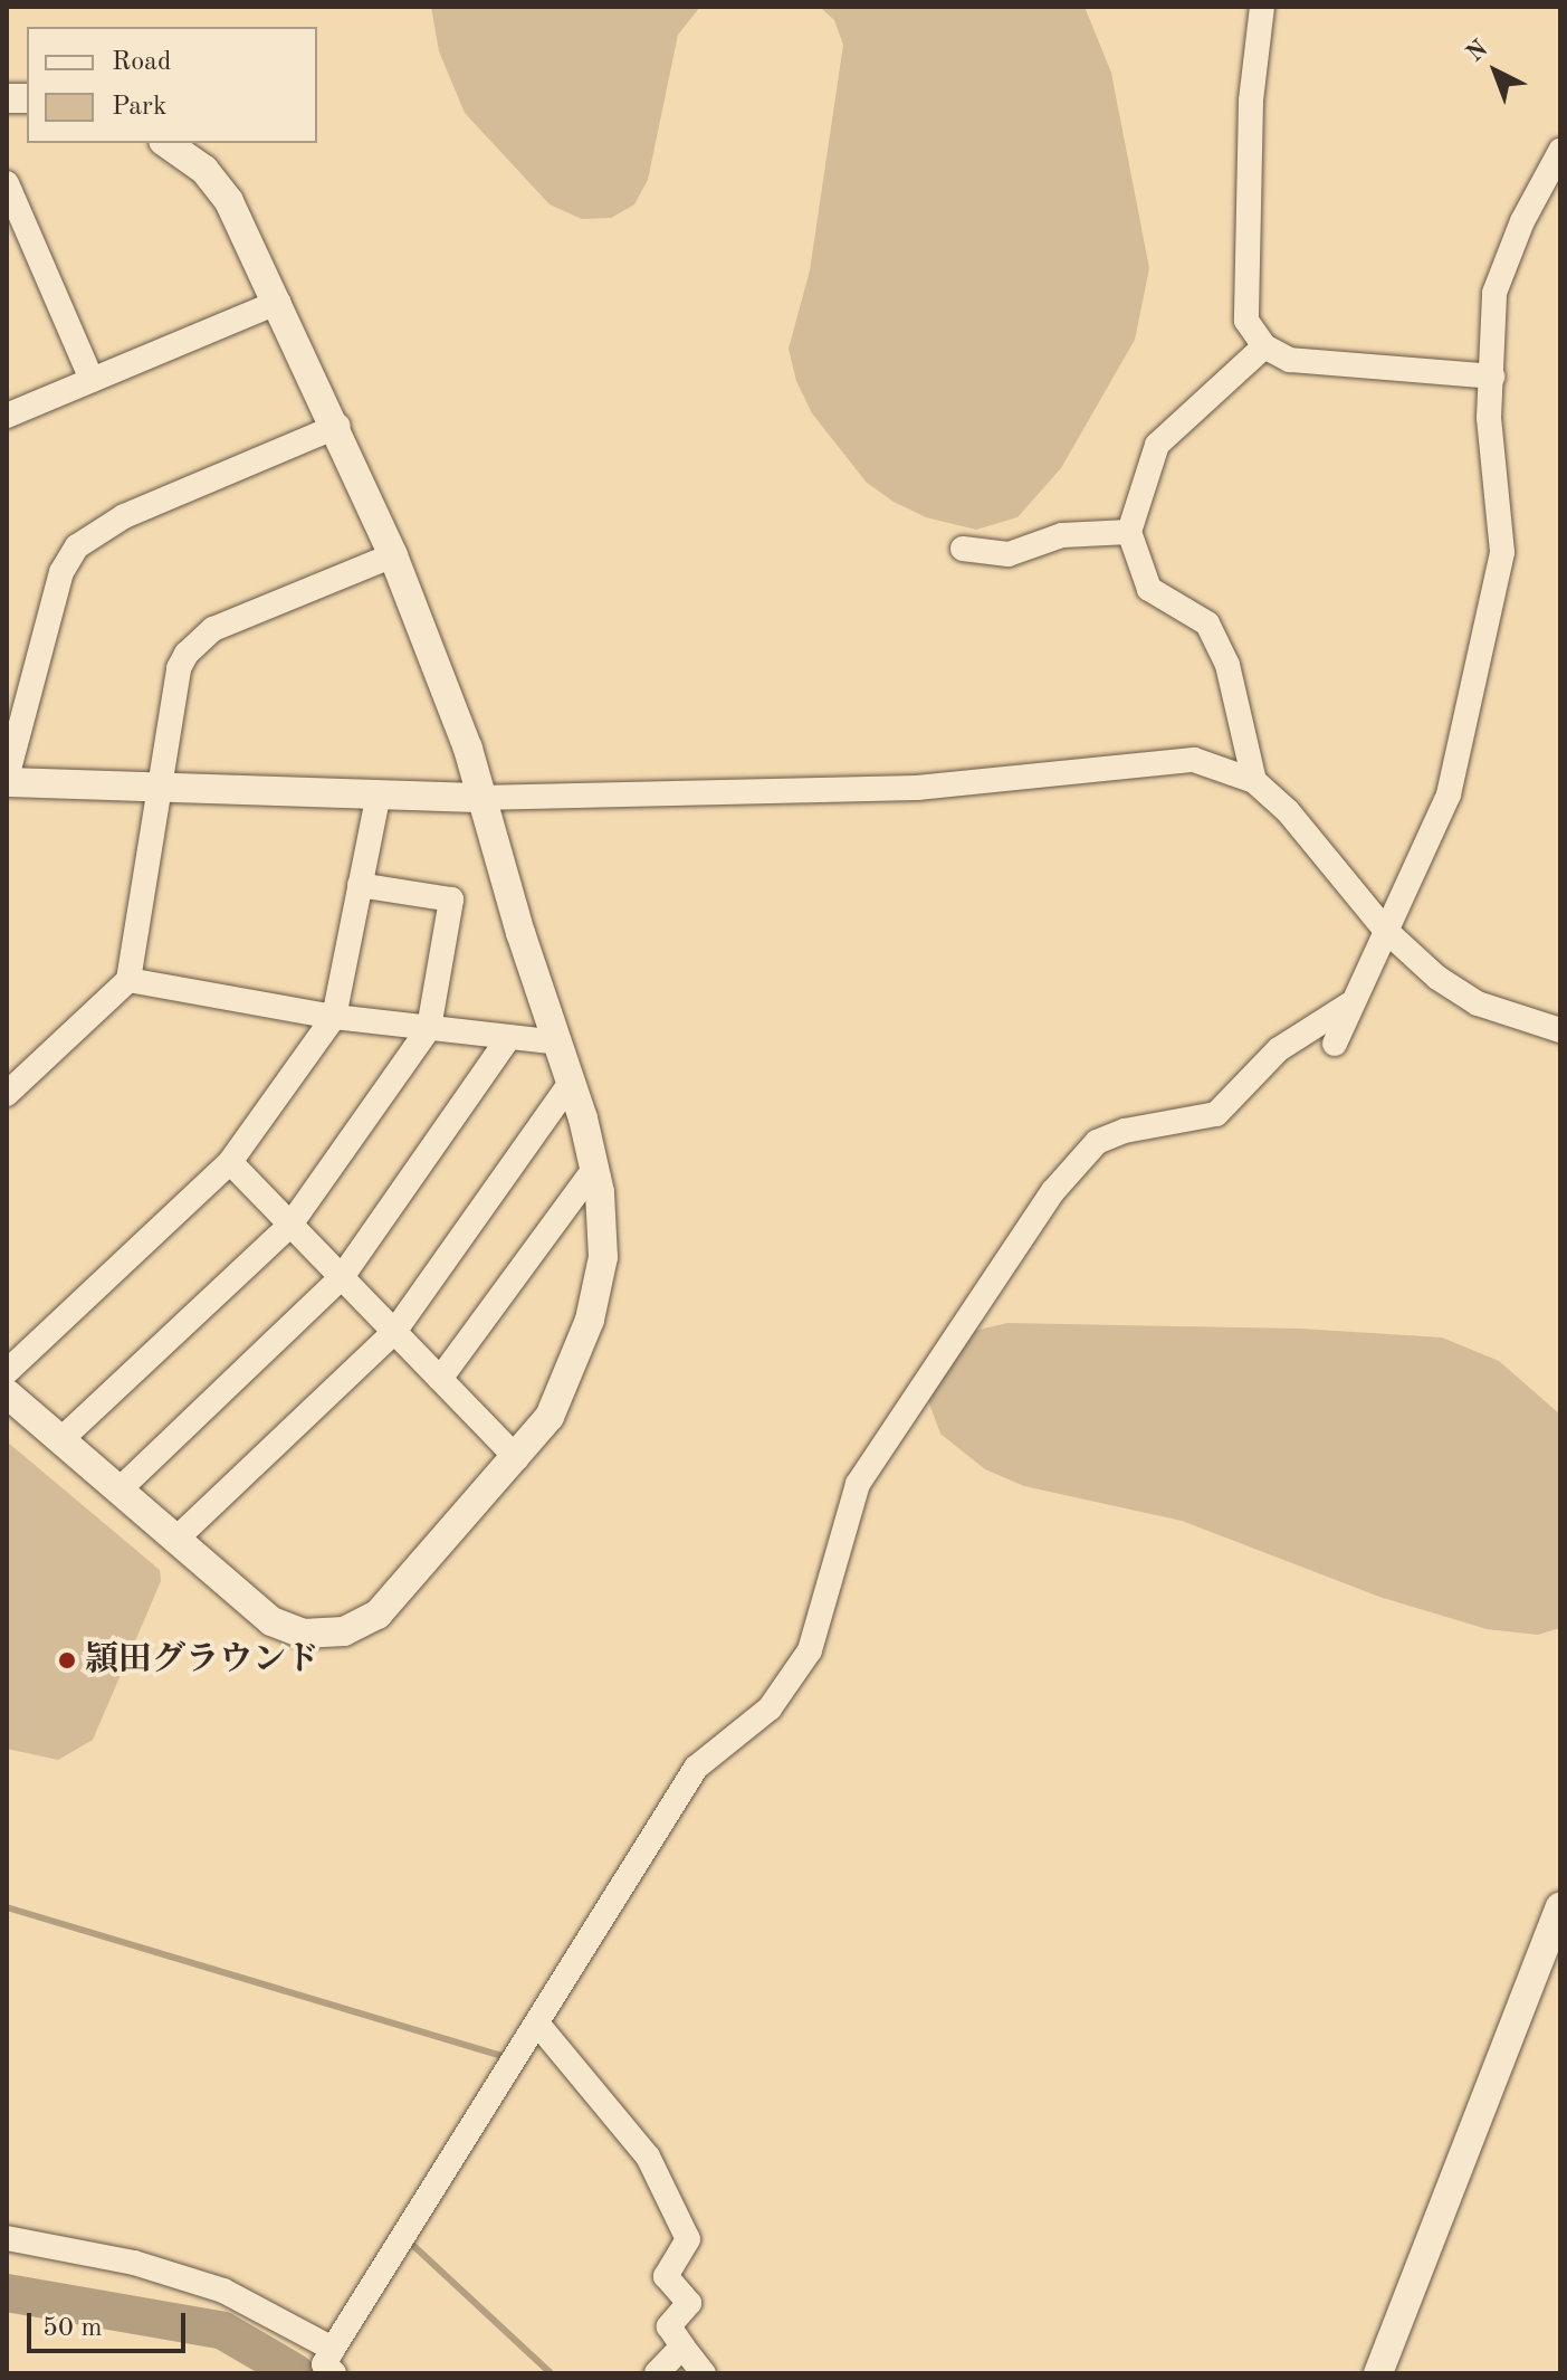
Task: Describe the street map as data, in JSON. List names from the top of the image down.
{
  "places": ["頴田グラウンド"],
  "legend": ["Road", "Park"],
  "scale_bar": "50 m",
  "north": "top left"
}
